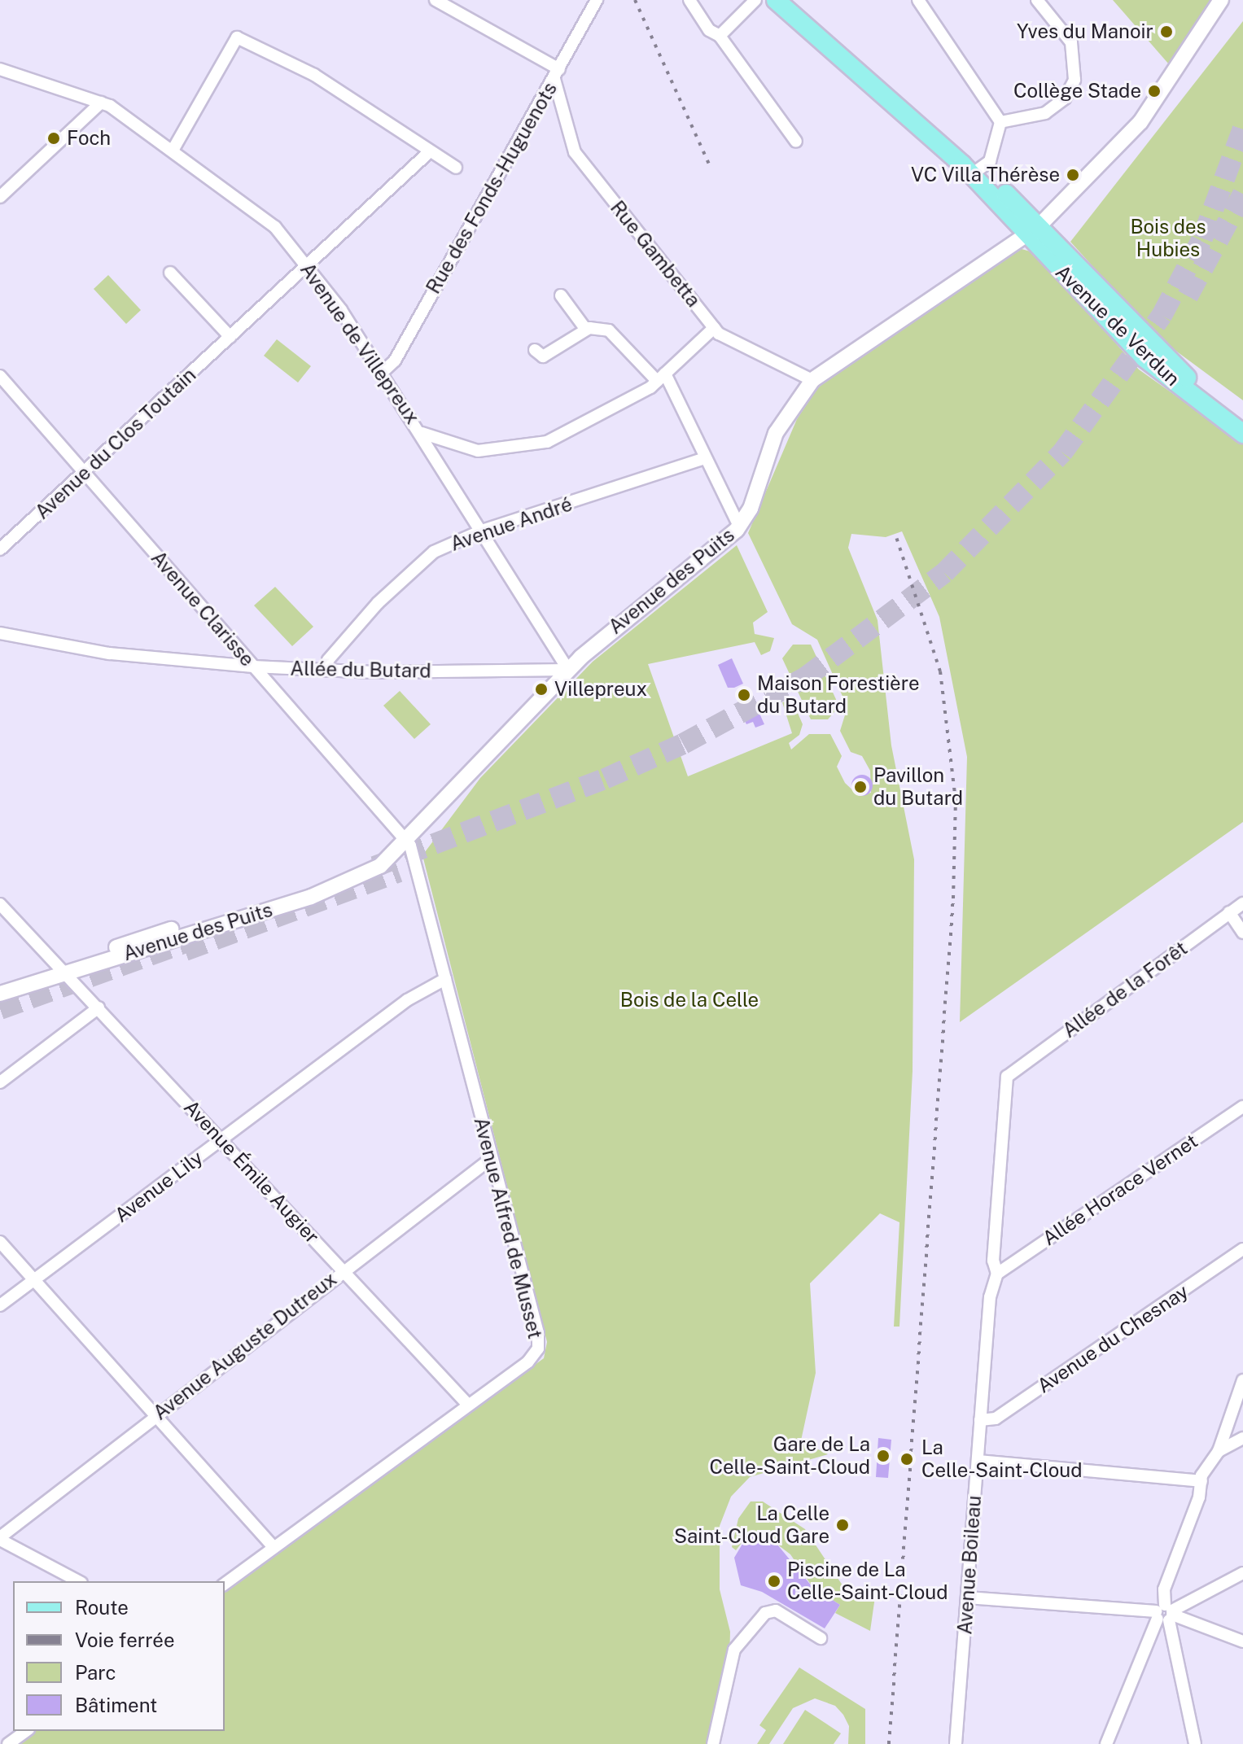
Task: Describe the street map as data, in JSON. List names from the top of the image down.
{
  "streets": {
    "main road": ["Avenue de Verdun"],
    "street": [
      "Rue des Fonds-Huguenots",
      "Rue Gambetta",
      "Avenue de Villepreux",
      "Avenue du Clos Toutain",
      "Avenue André",
      "Avenue des Puits",
      "Avenue Clarisse",
      "Allée du Butard",
      "Allée de la Forêt",
      "Avenue Émile Augier",
      "Avenue Lily",
      "Allée Horace Vernet",
      "Avenue Alfred de Musset",
      "Avenue du Chesnay",
      "Avenue Auguste Dutreux",
      "Avenue Boileau"
    ]
  },
  "crossings": [
    ["Rue des Fonds-Huguenots", "Rue Gambetta"],
    ["Rue des Fonds-Huguenots", "Avenue de Villepreux"],
    ["Rue Gambetta", "Avenue des Puits"],
    ["Avenue de Verdun", "Avenue des Puits"],
    ["Avenue de Villepreux", "Avenue du Clos Toutain"],
    ["Avenue de Villepreux", "Avenue André"],
    ["Avenue de Villepreux", "Avenue des Puits"],
    ["Avenue de Villepreux", "Allée du Butard"],
    ["Avenue du Clos Toutain", "Avenue Clarisse"],
    ["Avenue André", "Allée du Butard"],
    ["Avenue des Puits", "Avenue Clarisse"],
    ["Avenue des Puits", "Allée du Butard"],
    ["Avenue des Puits", "Avenue Émile Augier"],
    ["Avenue des Puits", "Avenue Alfred de Musset"],
    ["Avenue Clarisse", "Allée du Butard"],
    ["Avenue Clarisse", "Avenue Alfred de Musset"],
    ["Allée de la Forêt", "Avenue Boileau"],
    ["Avenue Émile Augier", "Avenue Lily"],
    ["Avenue Émile Augier", "Avenue Alfred de Musset"],
    ["Avenue Émile Augier", "Avenue Auguste Dutreux"],
    ["Avenue Lily", "Avenue Alfred de Musset"],
    ["Allée Horace Vernet", "Avenue Boileau"],
    ["Avenue Alfred de Musset", "Avenue Auguste Dutreux"],
    ["Avenue du Chesnay", "Avenue Boileau"]
  ],
  "parks": ["Bois des Hubies", "Bois de la Celle"],
  "places": [
    "Yves du Manoir",
    "Collège Stade",
    "Foch",
    "VC Villa Thérèse",
    "Villepreux",
    "Maison Forestière du Butard",
    "Pavillon du Butard",
    "Gare de La Celle-Saint-Cloud",
    "La Celle-Saint-Cloud",
    "La Celle Saint-Cloud Gare",
    "Piscine de La Celle-Saint-Cloud"
  ],
  "legend": [
    "Route",
    "Voie ferrée",
    "Parc",
    "Bâtiment"
  ]
}
